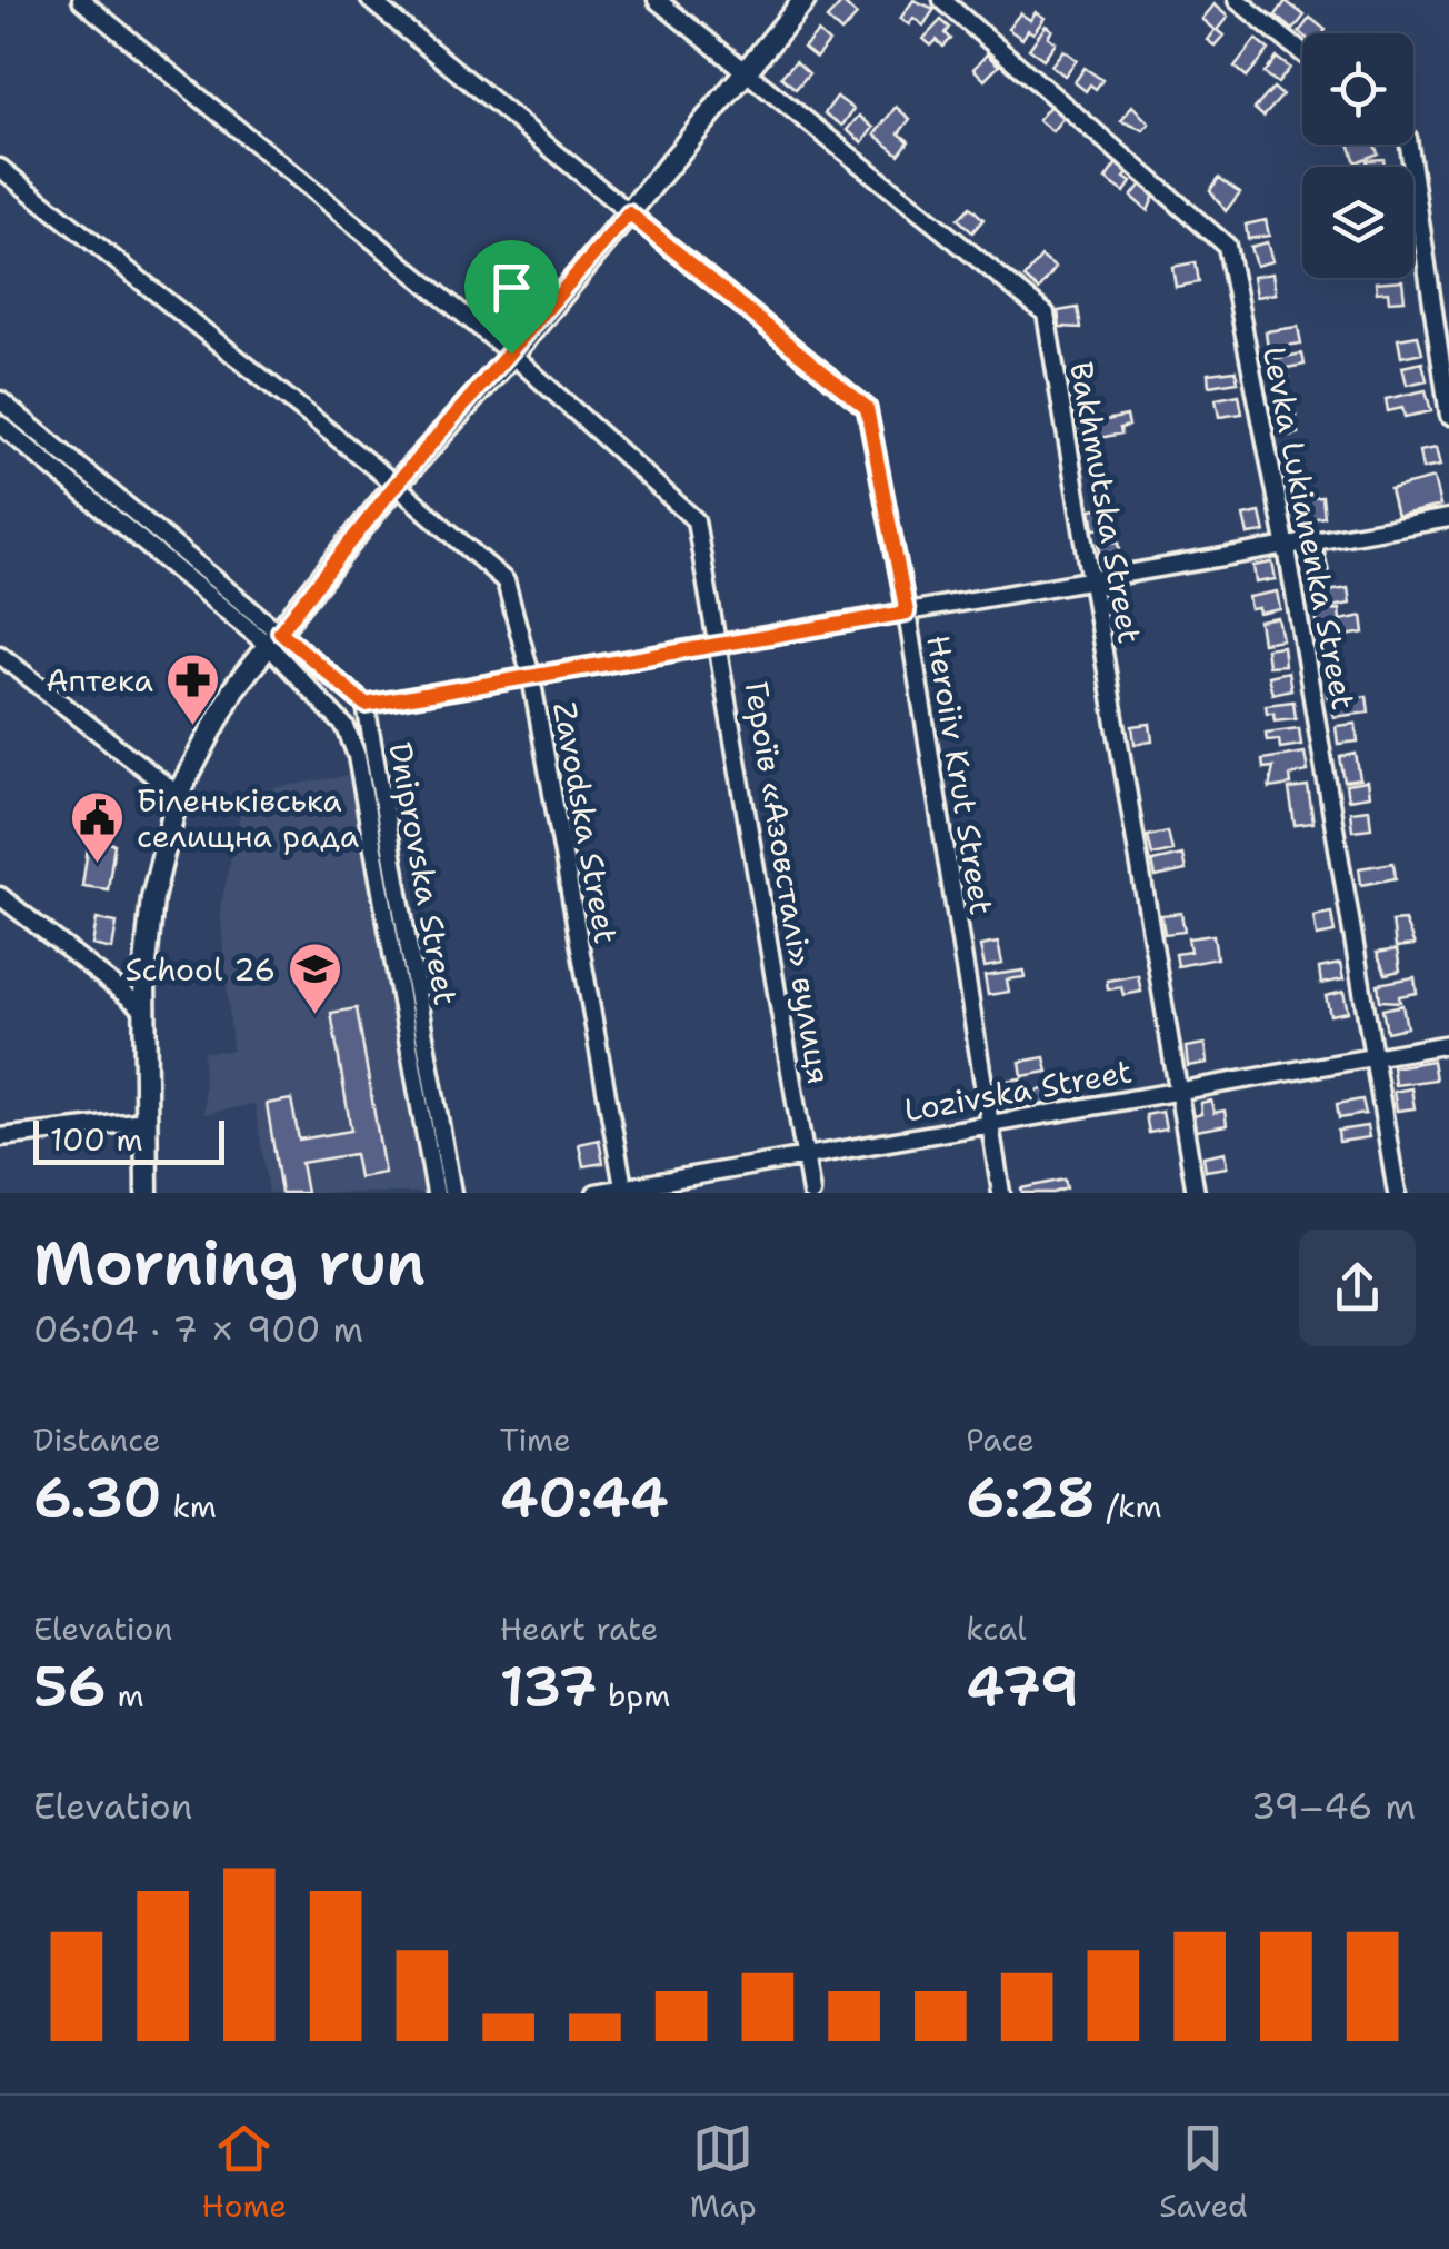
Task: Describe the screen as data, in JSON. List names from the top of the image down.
{
  "streets": {
    "street": [
      "Bakhmutska Street",
      "Levka Lukianenka Street",
      "Heroiiv Krut Street",
      "Zavodska Street",
      "Dniprovska Street",
      "Героїв «Азовсталі» вулиця",
      "Lozivska Street"
    ]
  },
  "crossings": [
    ["Bakhmutska Street", "Lozivska Street"],
    ["Levka Lukianenka Street", "Lozivska Street"],
    ["Heroiiv Krut Street", "Lozivska Street"],
    ["Zavodska Street", "Lozivska Street"],
    ["Героїв «Азовсталі» вулиця", "Lozivska Street"]
  ],
  "places": {
    "pharmacy": ["Аптека"],
    "public building": ["Біленьківська селищна рада"],
    "school or university": ["School 26"]
  },
  "scale_bar": "100 m",
  "page": {
    "scale": "100 m",
    "heading": ["Morning run", "06:04 · 7 × 900 m"],
    "stats": [
      ["Distance", "6.30 km"],
      ["Time", "40:44"],
      ["Pace", "6:28 /km"],
      ["Elevation", "56 m"],
      ["Heart rate", "137 bpm"],
      ["kcal", "479"]
    ],
    "chart": ["Elevation", "39–46 m"],
    "tabs": ["Home", "Map", "Saved"]
  }
}
